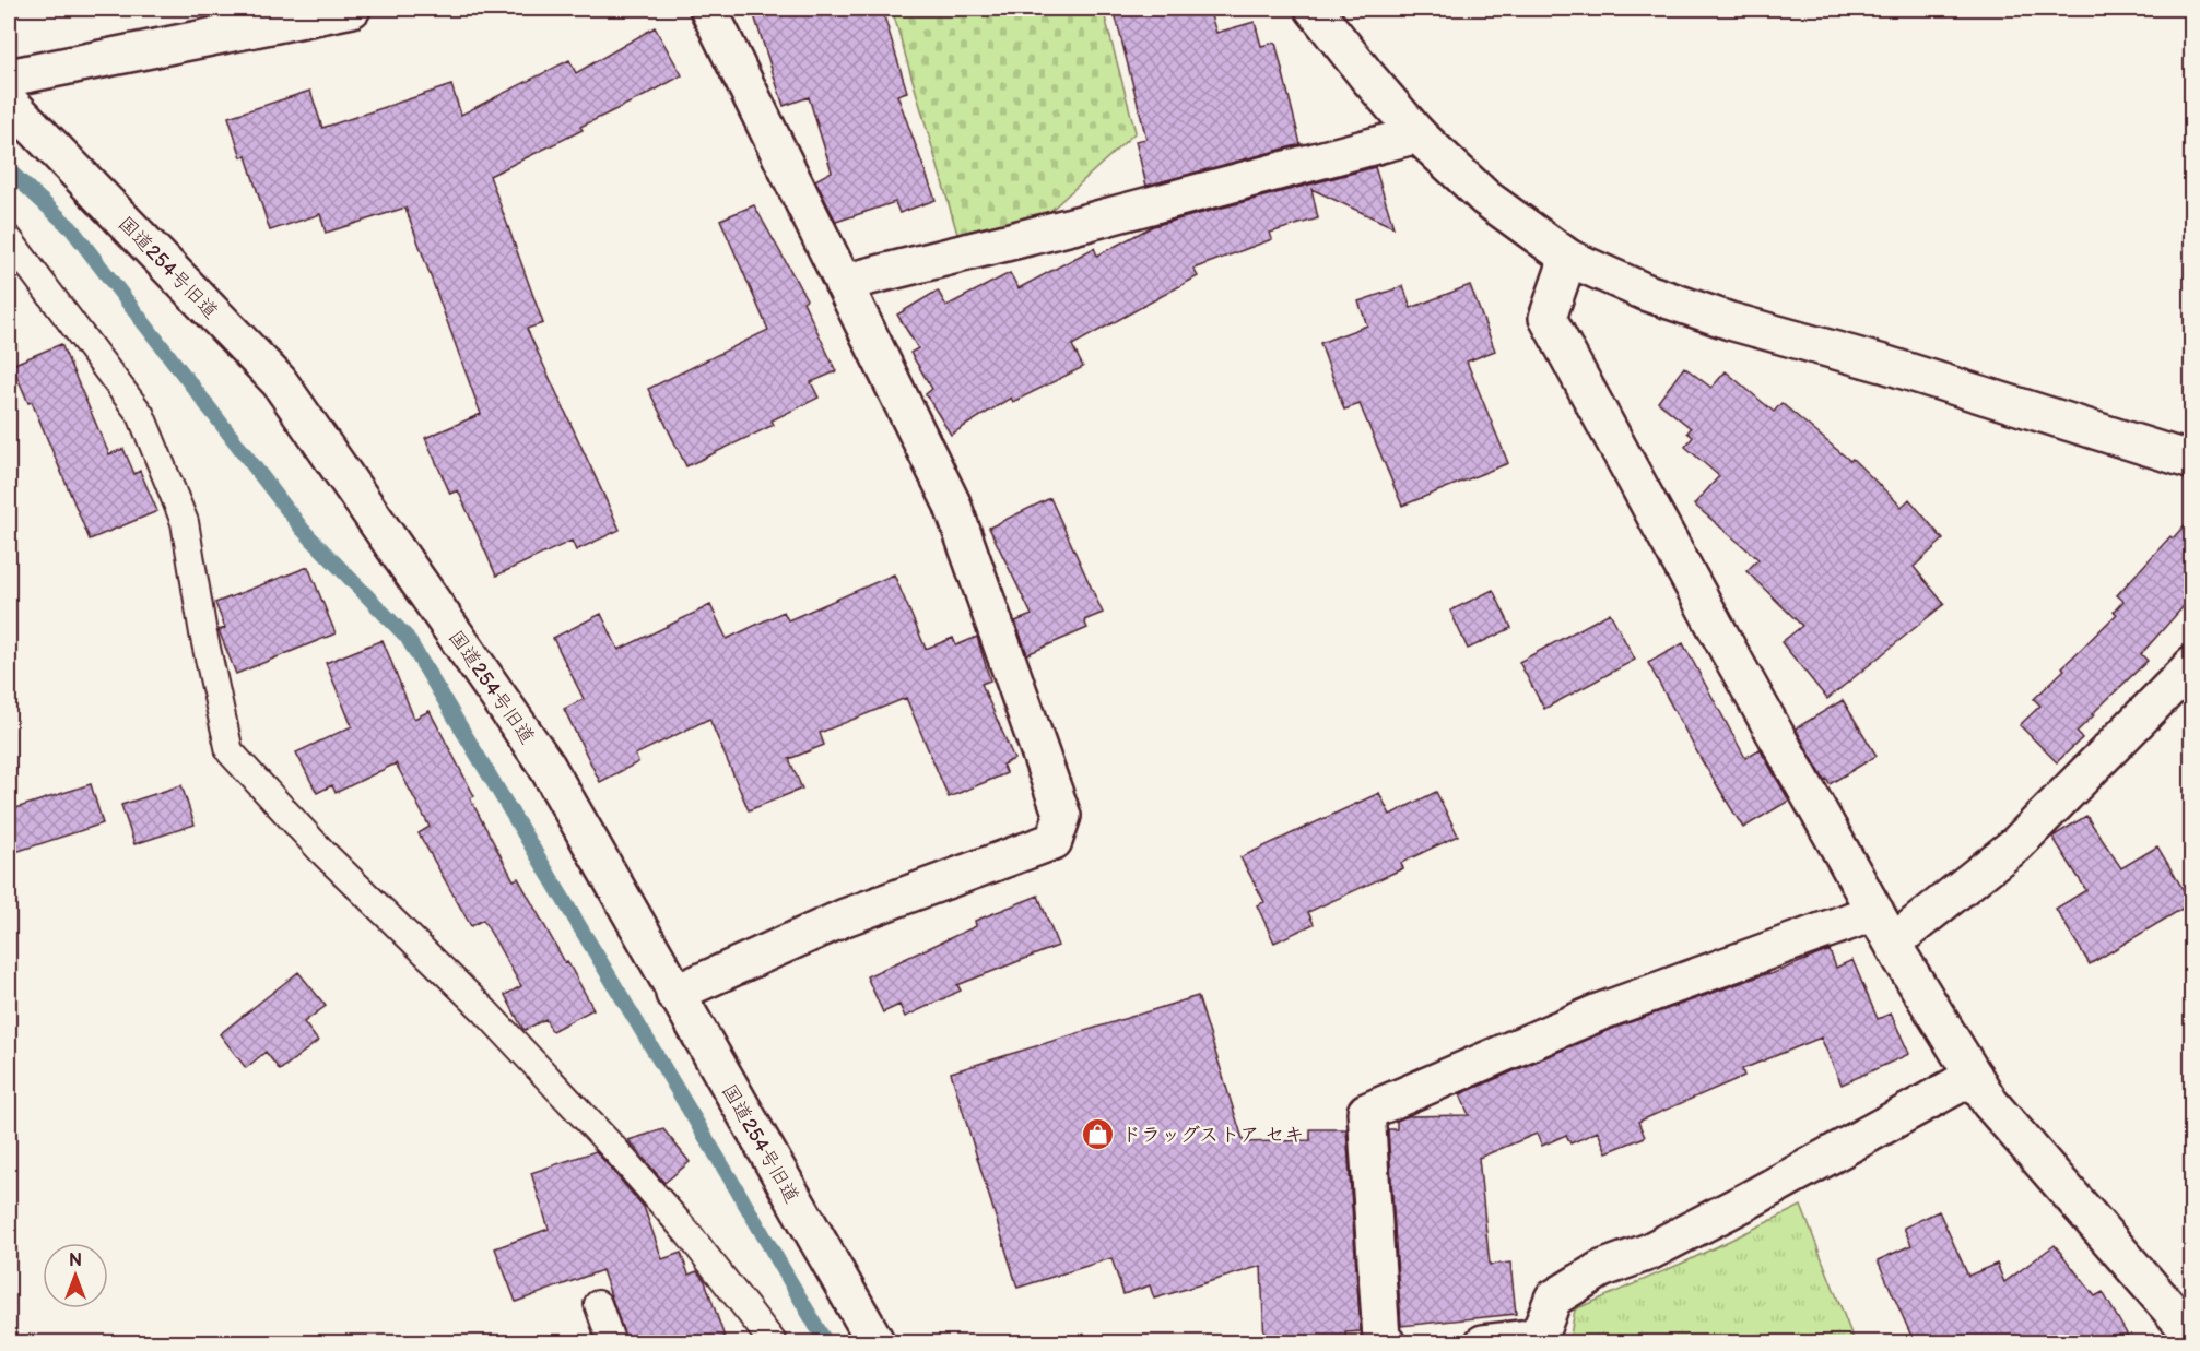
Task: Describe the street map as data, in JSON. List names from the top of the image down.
{
  "streets": {
    "street": ["国道254号旧道"]
  },
  "places": {
    "shop": ["ドラッグストア セキ"]
  },
  "north": "top"
}
